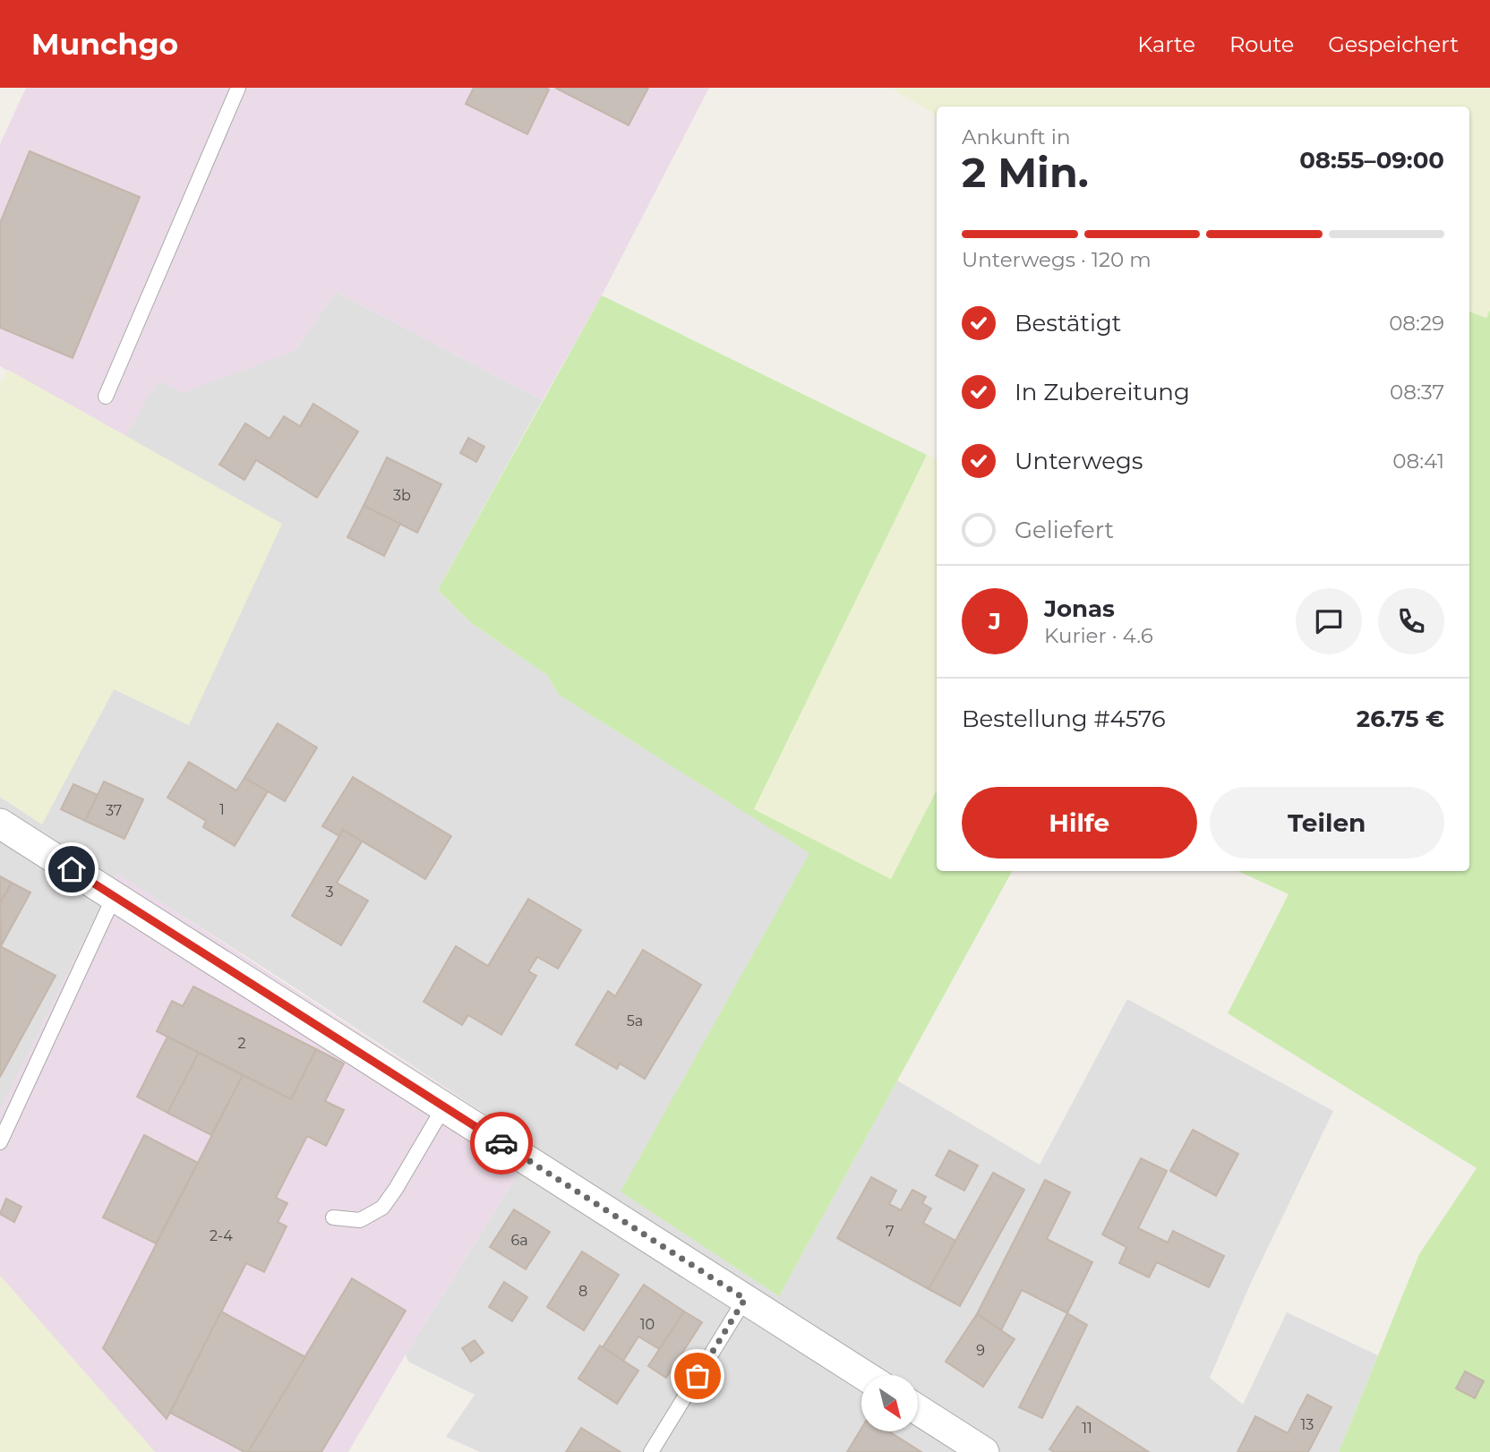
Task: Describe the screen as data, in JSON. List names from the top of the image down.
{
  "house_numbers": [
    "3b",
    "1",
    "37",
    "3",
    "5a",
    "2",
    "7",
    "2-4",
    "6a",
    "8",
    "10",
    "9",
    "13",
    "11"
  ],
  "north": "bottom right",
  "page": {
    "header": "Munchgo",
    "nav": ["Karte", "Route", "Gespeichert"],
    "heading": ["2 Min.", "Ankunft in", "08:55–09:00"],
    "panel": [
      "Jonas",
      "Kurier · 4.6",
      "Bestellung #4576",
      "26.75 €"
    ],
    "bar": "Unterwegs · 120 m",
    "list": [
      ["Bestätigt", "08:29"],
      ["In Zubereitung", "08:37"],
      ["Unterwegs", "08:41"],
      "Geliefert"
    ],
    "round": "J",
    "buttons": ["Hilfe", "Teilen"]
  }
}
